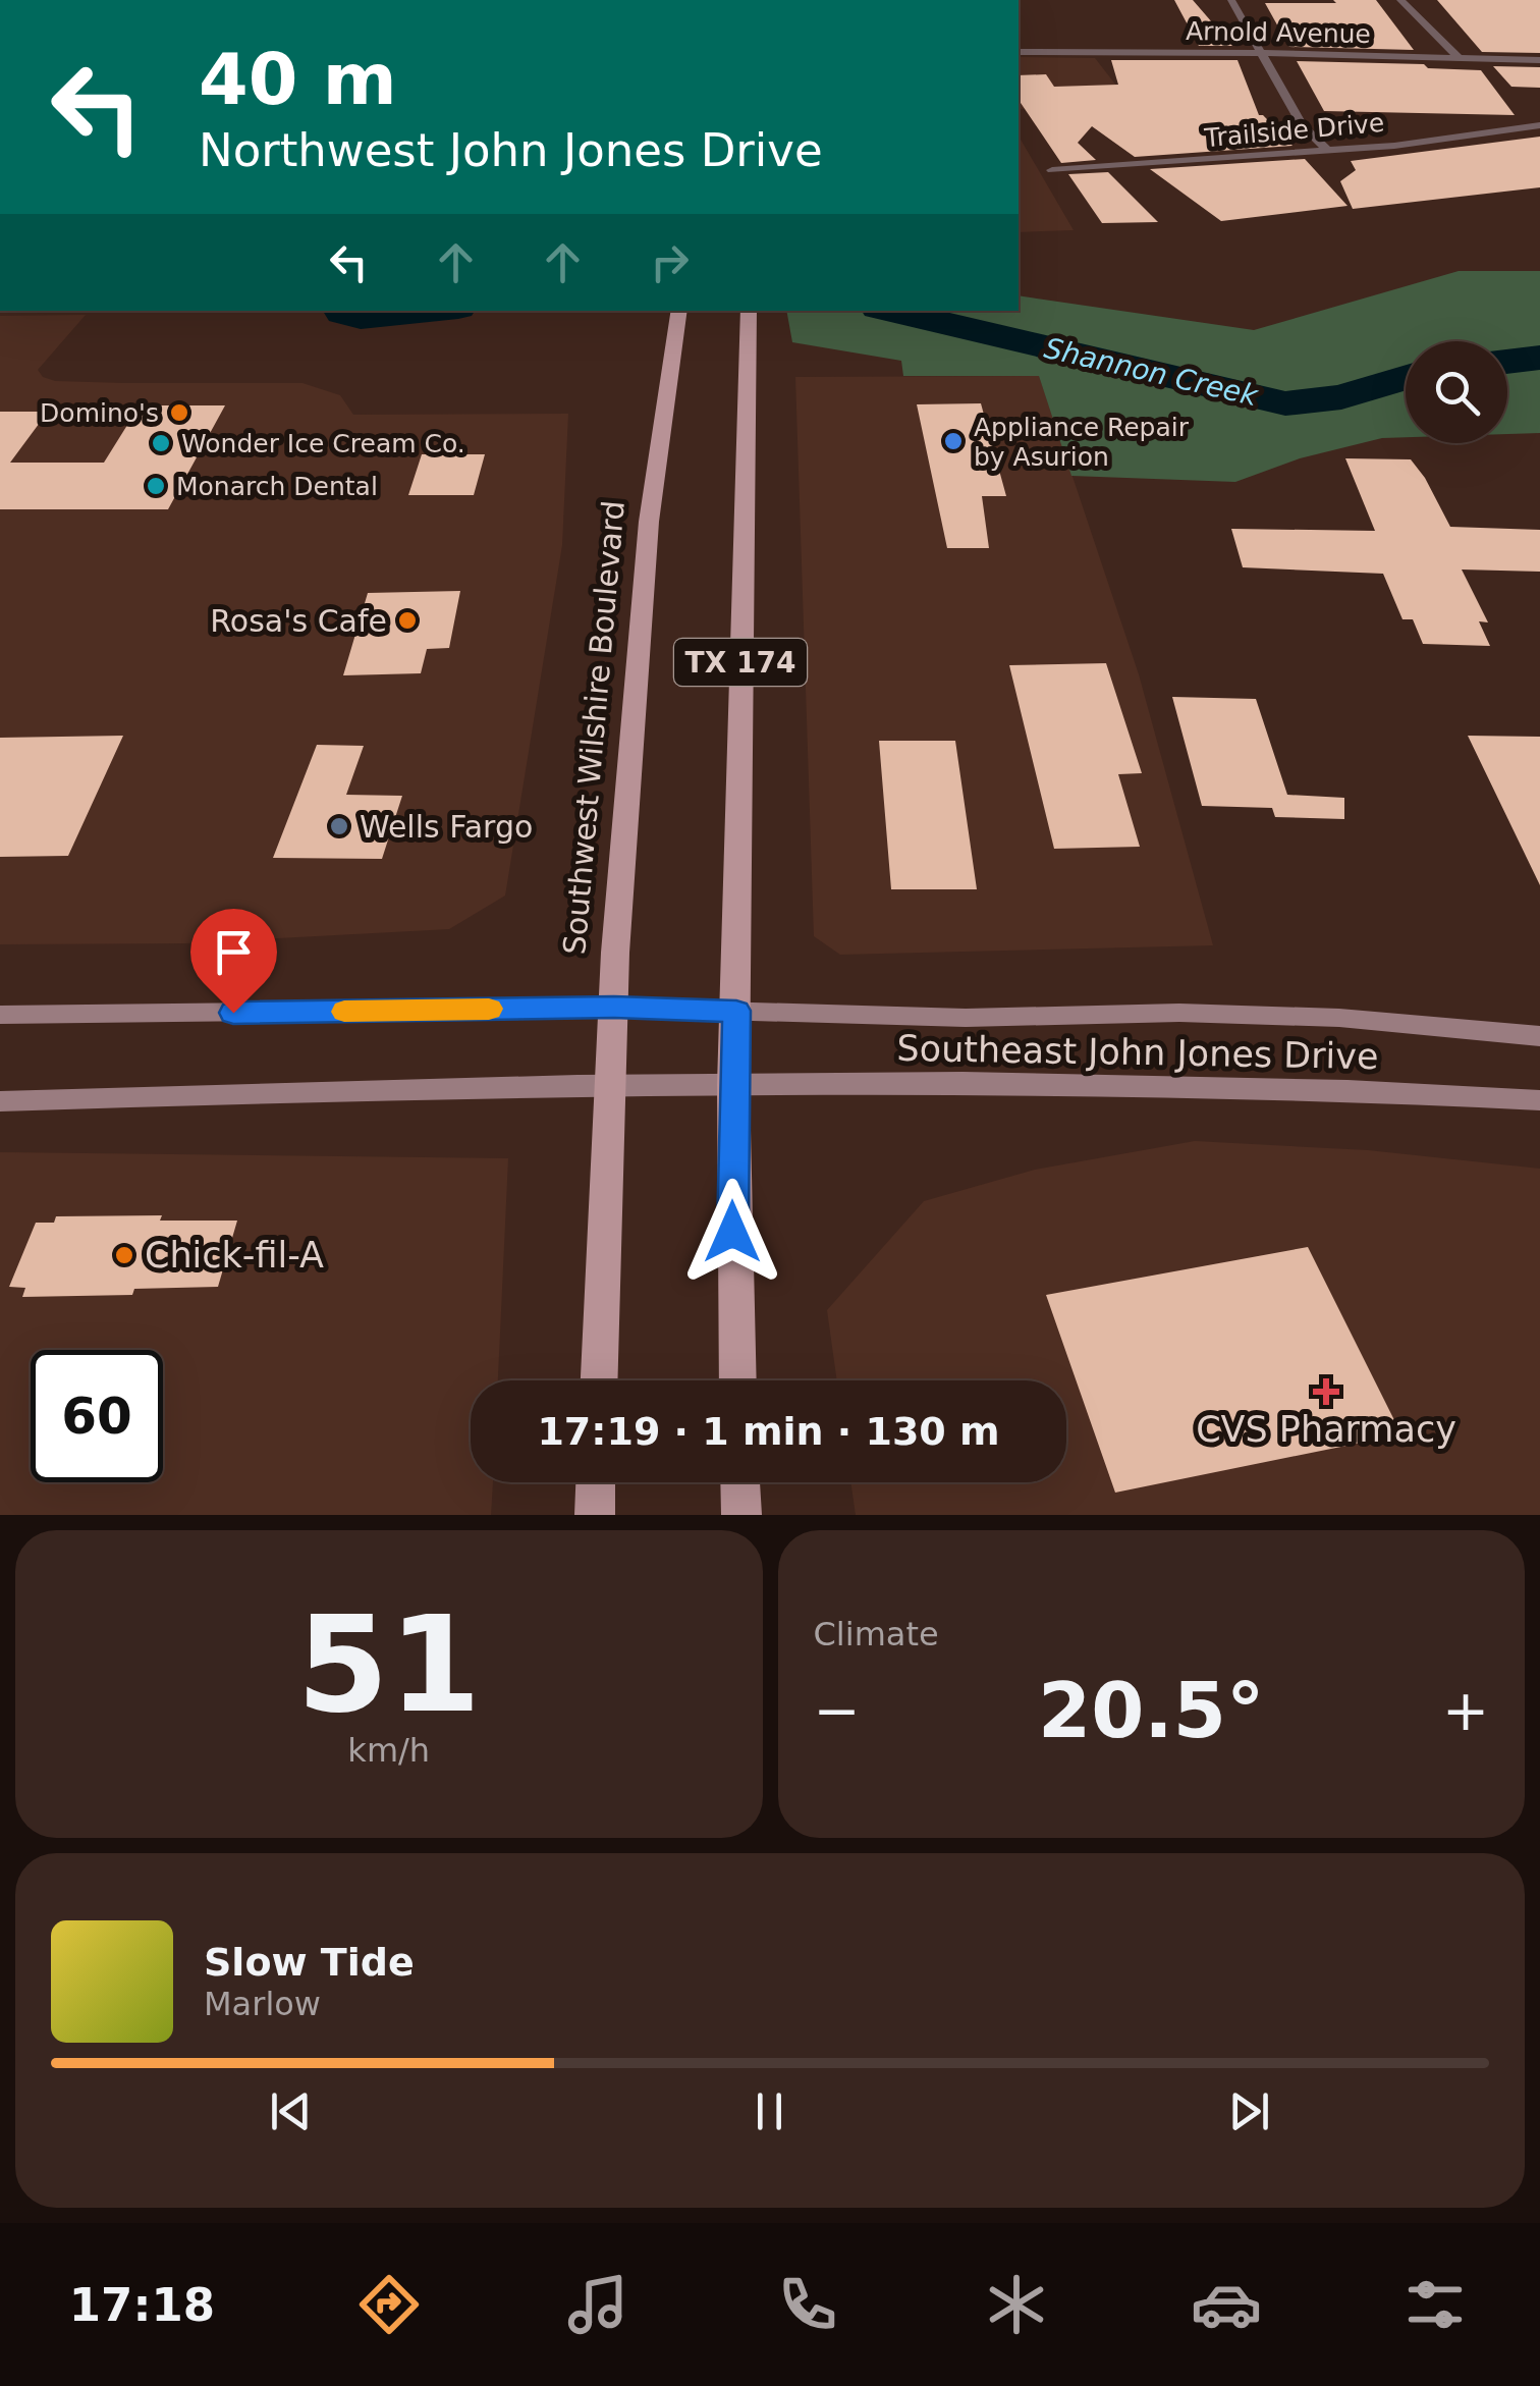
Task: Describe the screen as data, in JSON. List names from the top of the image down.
{
  "streets": {
    "main road": ["TX 174", "Southwest Wilshire Boulevard", "Southeast John Jones Drive"],
    "street": ["Arnold Avenue", "Trailside Drive"]
  },
  "crossings": [
    ["TX 174", "Southeast John Jones Drive"],
    ["Southwest Wilshire Boulevard", "Southeast John Jones Drive"]
  ],
  "water": ["Shannon Creek"],
  "places": {
    "other": [
      "Domino's",
      "Appliance Repair by Asurion",
      "Wonder Ice Cream Co.",
      "Monarch Dental",
      "Rosa's Cafe",
      "Wells Fargo",
      "Chick-fil-A"
    ],
    "health": ["CVS Pharmacy"]
  },
  "page": {
    "turn": ["40 m", "Northwest John Jones Drive"],
    "limit": "60",
    "trip": "17:19 · 1 min · 130 m",
    "tile": [
      ["51", "km/h"],
      "Climate"
    ],
    "heat": ["−", "20.5°", "+"],
    "song": ["Slow Tide", "Marlow"],
    "tabs": "17:18"
  }
}
